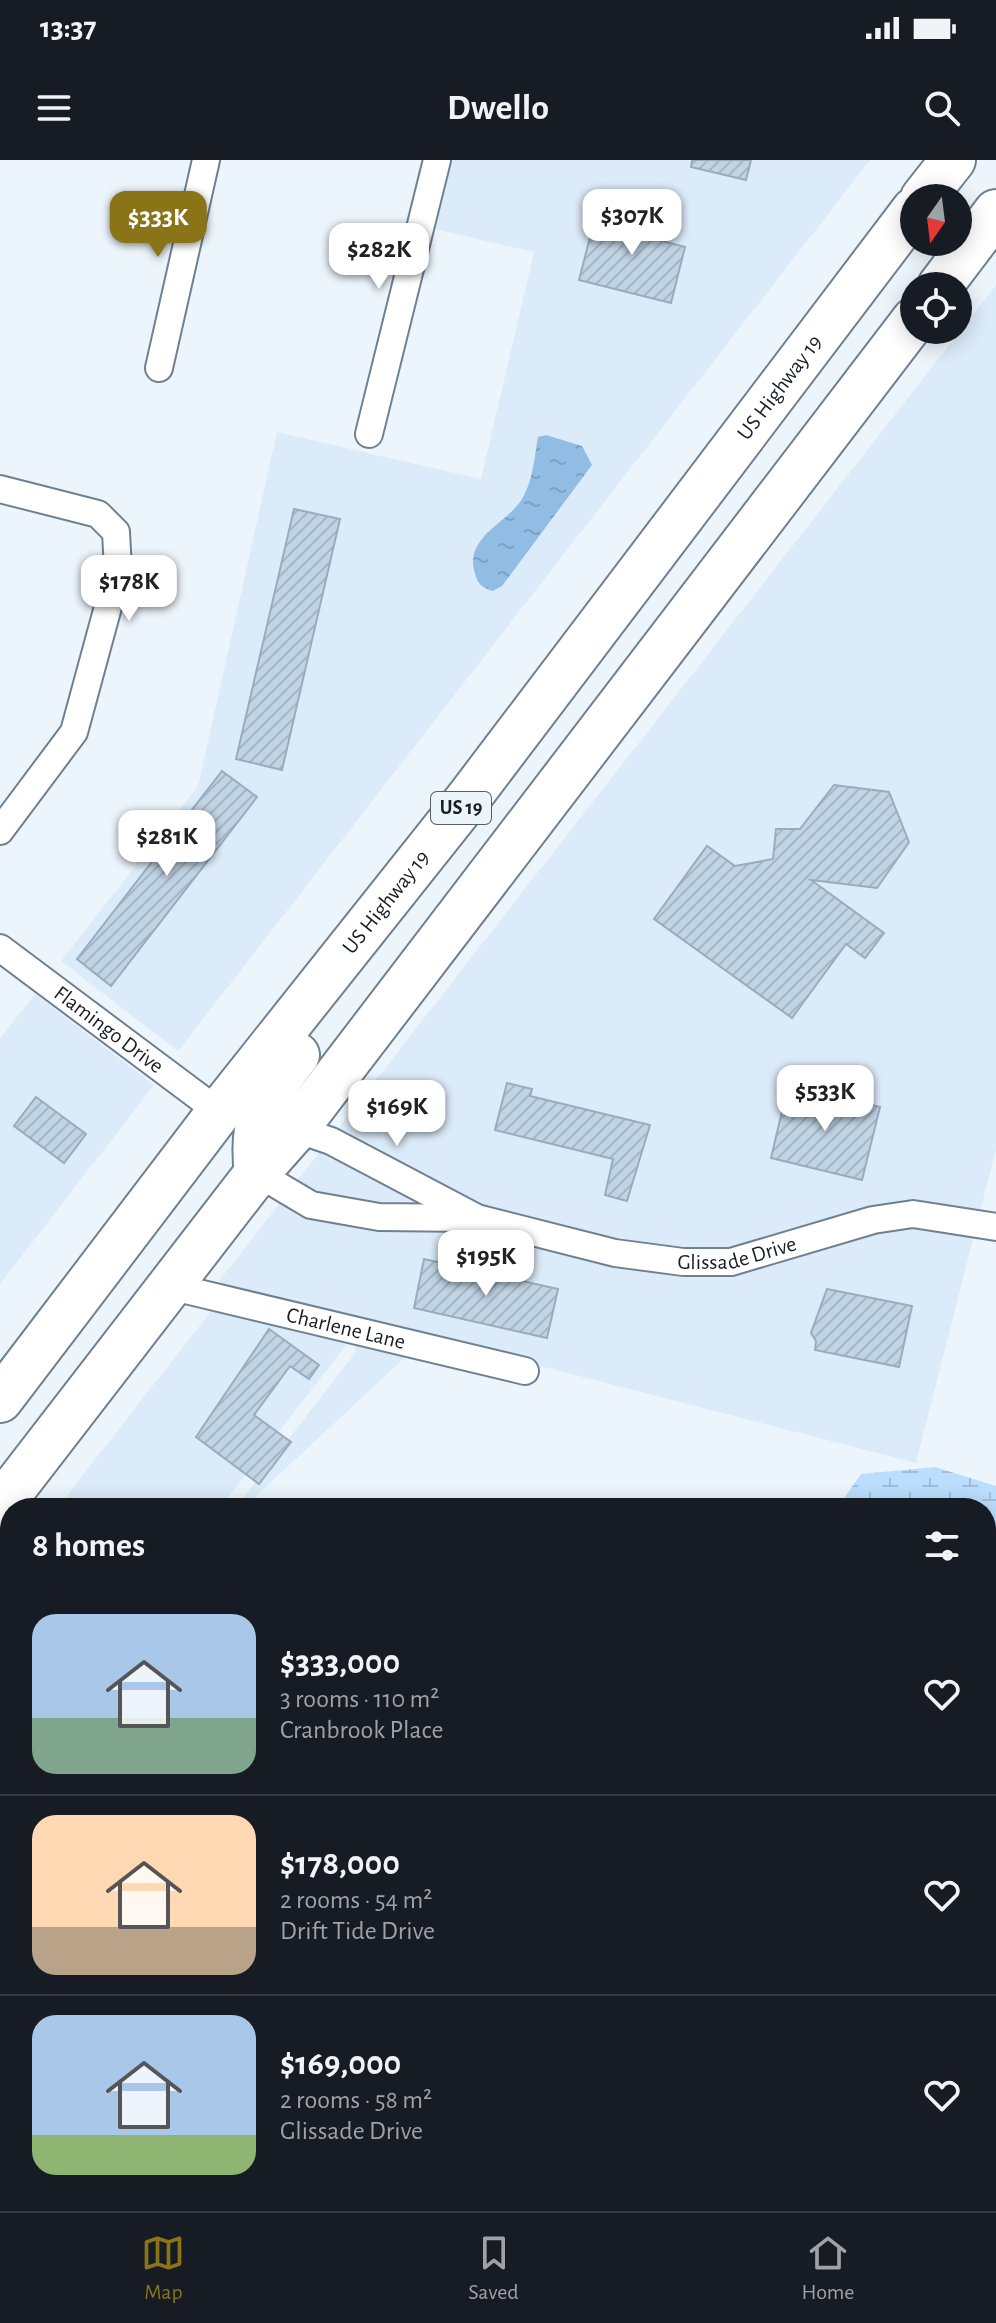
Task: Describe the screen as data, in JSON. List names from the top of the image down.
{
  "streets": {
    "highway": ["US Highway 19", "US 19"],
    "street": ["Flamingo Drive", "Glissade Drive", "Charlene Lane"]
  },
  "crossings": [
    ["US Highway 19", "Flamingo Drive"],
    ["US 19", "Glissade Drive"],
    ["US 19", "Charlene Lane"]
  ],
  "north": "bottom",
  "page": {
    "status": "13:37",
    "header": "Dwello",
    "price": [
      "$307K",
      "$333K",
      "$282K",
      "$178K",
      "$281K",
      "$533K",
      "$169K",
      "$195K"
    ],
    "heading": "8 homes",
    "list": [
      {
        "name": "$333,000",
        "note": "3 rooms · 110 m² · Cranbrook Place"
      },
      {
        "name": "$178,000",
        "note": "2 rooms · 54 m² · Drift Tide Drive"
      },
      {
        "name": "$169,000",
        "note": "2 rooms · 58 m² · Glissade Drive"
      }
    ],
    "tabs": ["Map", "Saved", "Home"]
  }
}
